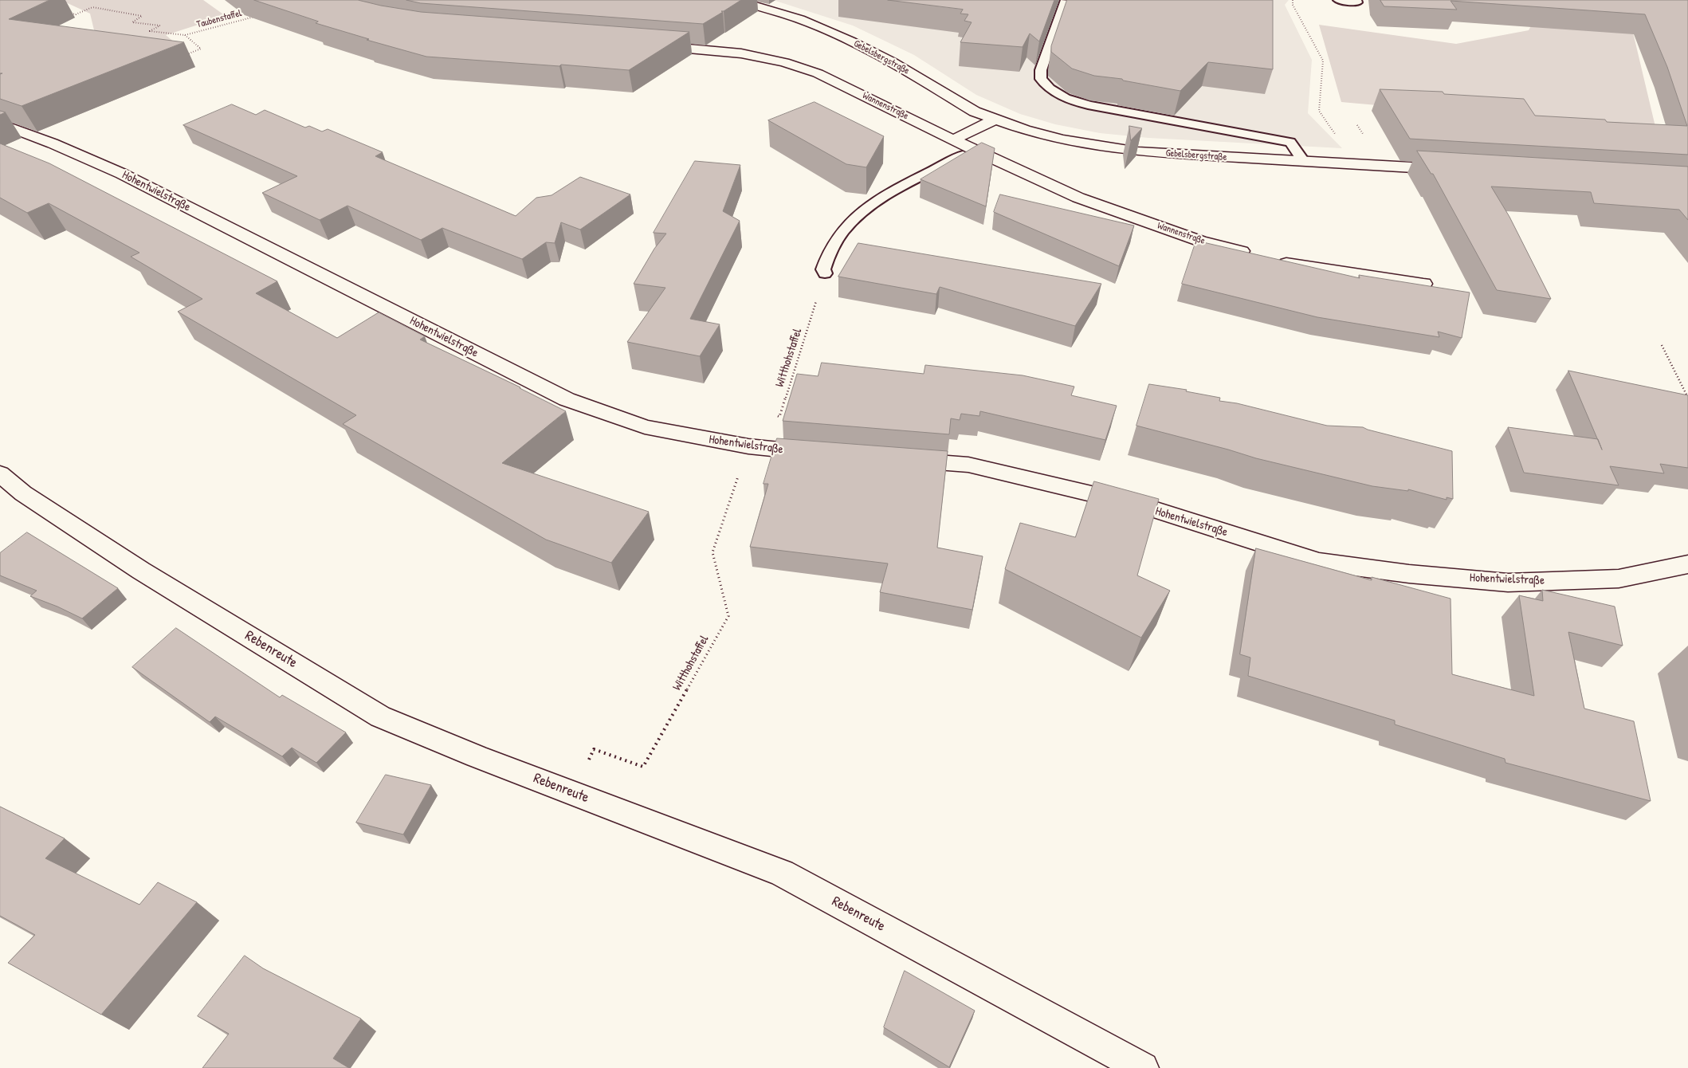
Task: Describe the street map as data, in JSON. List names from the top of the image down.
{
  "streets": {
    "street": [
      "Gebelsbergstraße",
      "Wannenstraße",
      "Hohentwielstraße",
      "Rebenreute"
    ],
    "path": ["Taubenstaffel", "Witthohstaffel"]
  },
  "crossings": [
    ["Witthohstaffel", "Rebenreute"]
  ]
}
